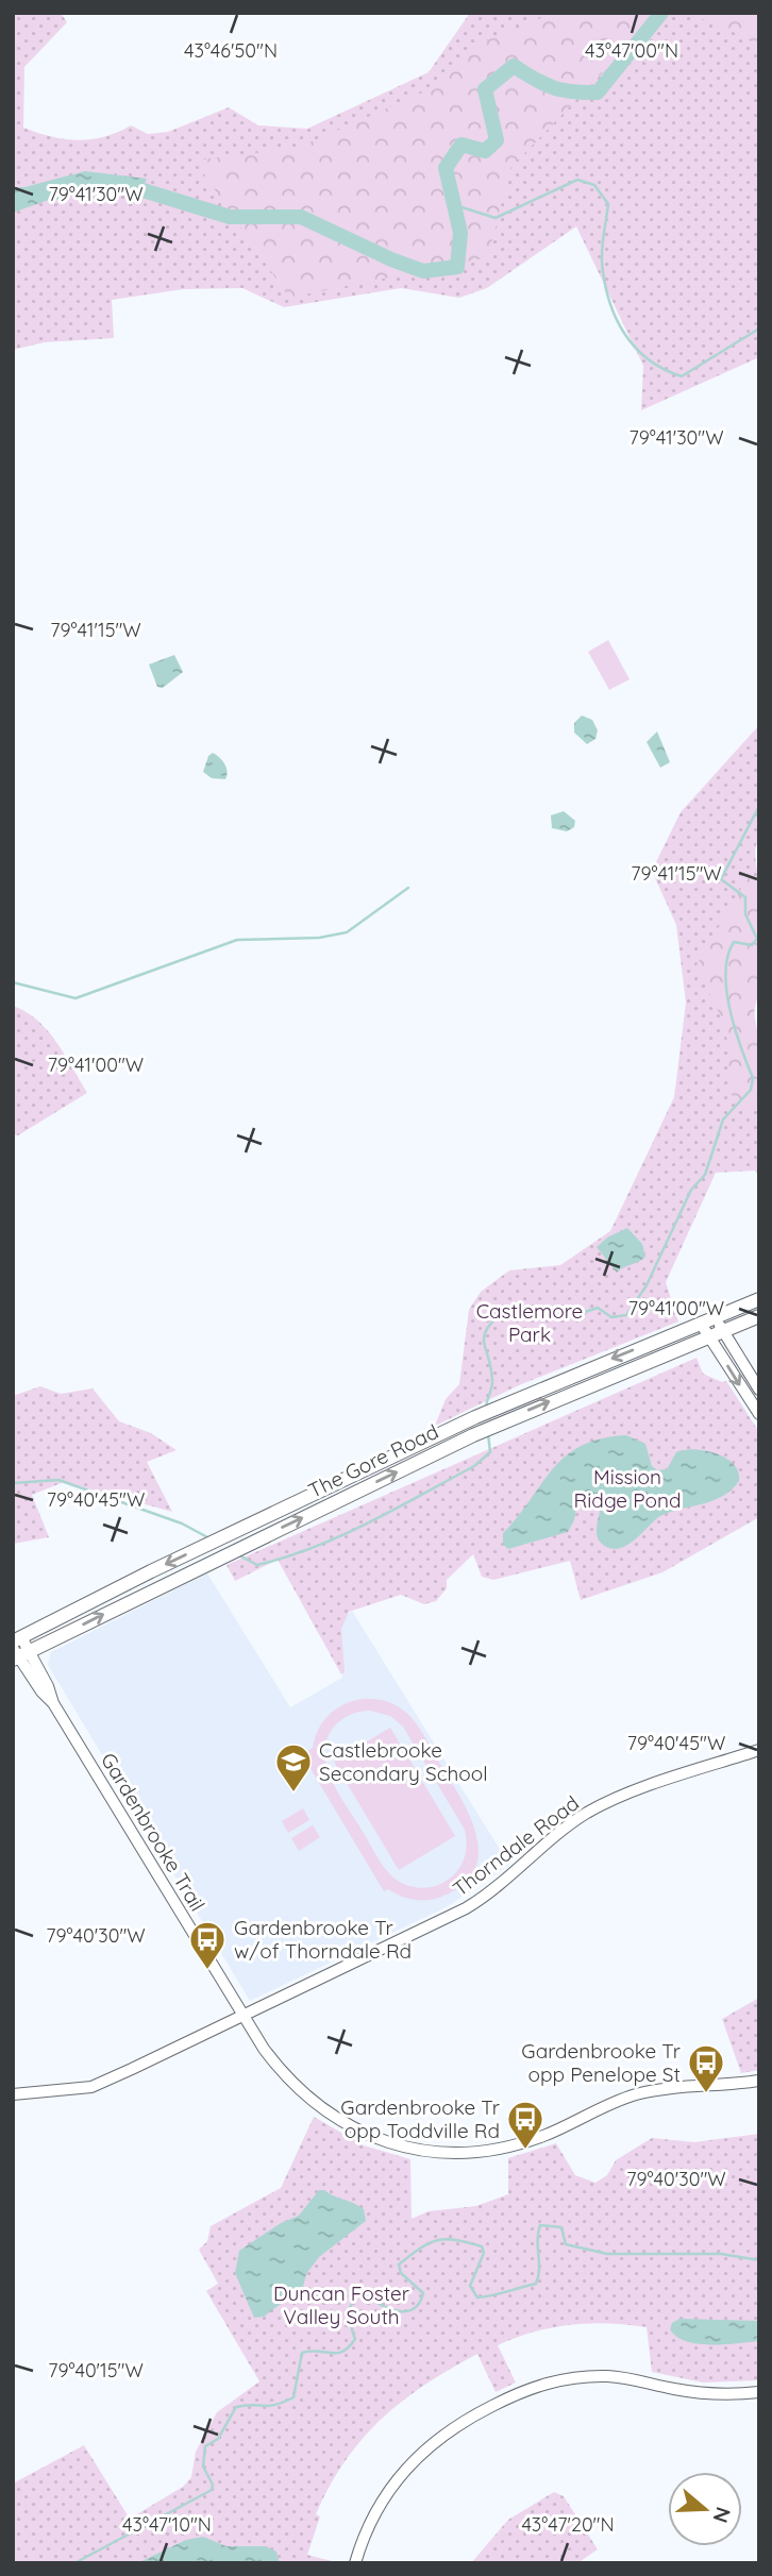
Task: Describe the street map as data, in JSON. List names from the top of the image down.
{
  "streets": {
    "main road": ["The Gore Road"],
    "street": ["Gardenbrooke Trail", "Thorndale Road"]
  },
  "crossings": [
    ["The Gore Road", "Gardenbrooke Trail"],
    ["Gardenbrooke Trail", "Thorndale Road"]
  ],
  "parks": ["Castlemore Park", "Mission Ridge Pond", "Duncan Foster Valley South"],
  "places": {
    "school or university": ["Castlebrooke Secondary School"],
    "bus stop": ["Gardenbrooke Tr w/of Thorndale Rd", "Gardenbrooke Tr opp Penelope St", "Gardenbrooke Tr opp Toddville Rd"]
  },
  "north": "right",
  "coordinates": [
    "43°46'50\"N",
    "43°47'00\"N",
    "79°41'30\"W",
    "79°41'15\"W",
    "79°41'00\"W",
    "79°40'45\"W",
    "79°40'30\"W",
    "79°40'15\"W",
    "43°47'10\"N",
    "43°47'20\"N"
  ]
}
